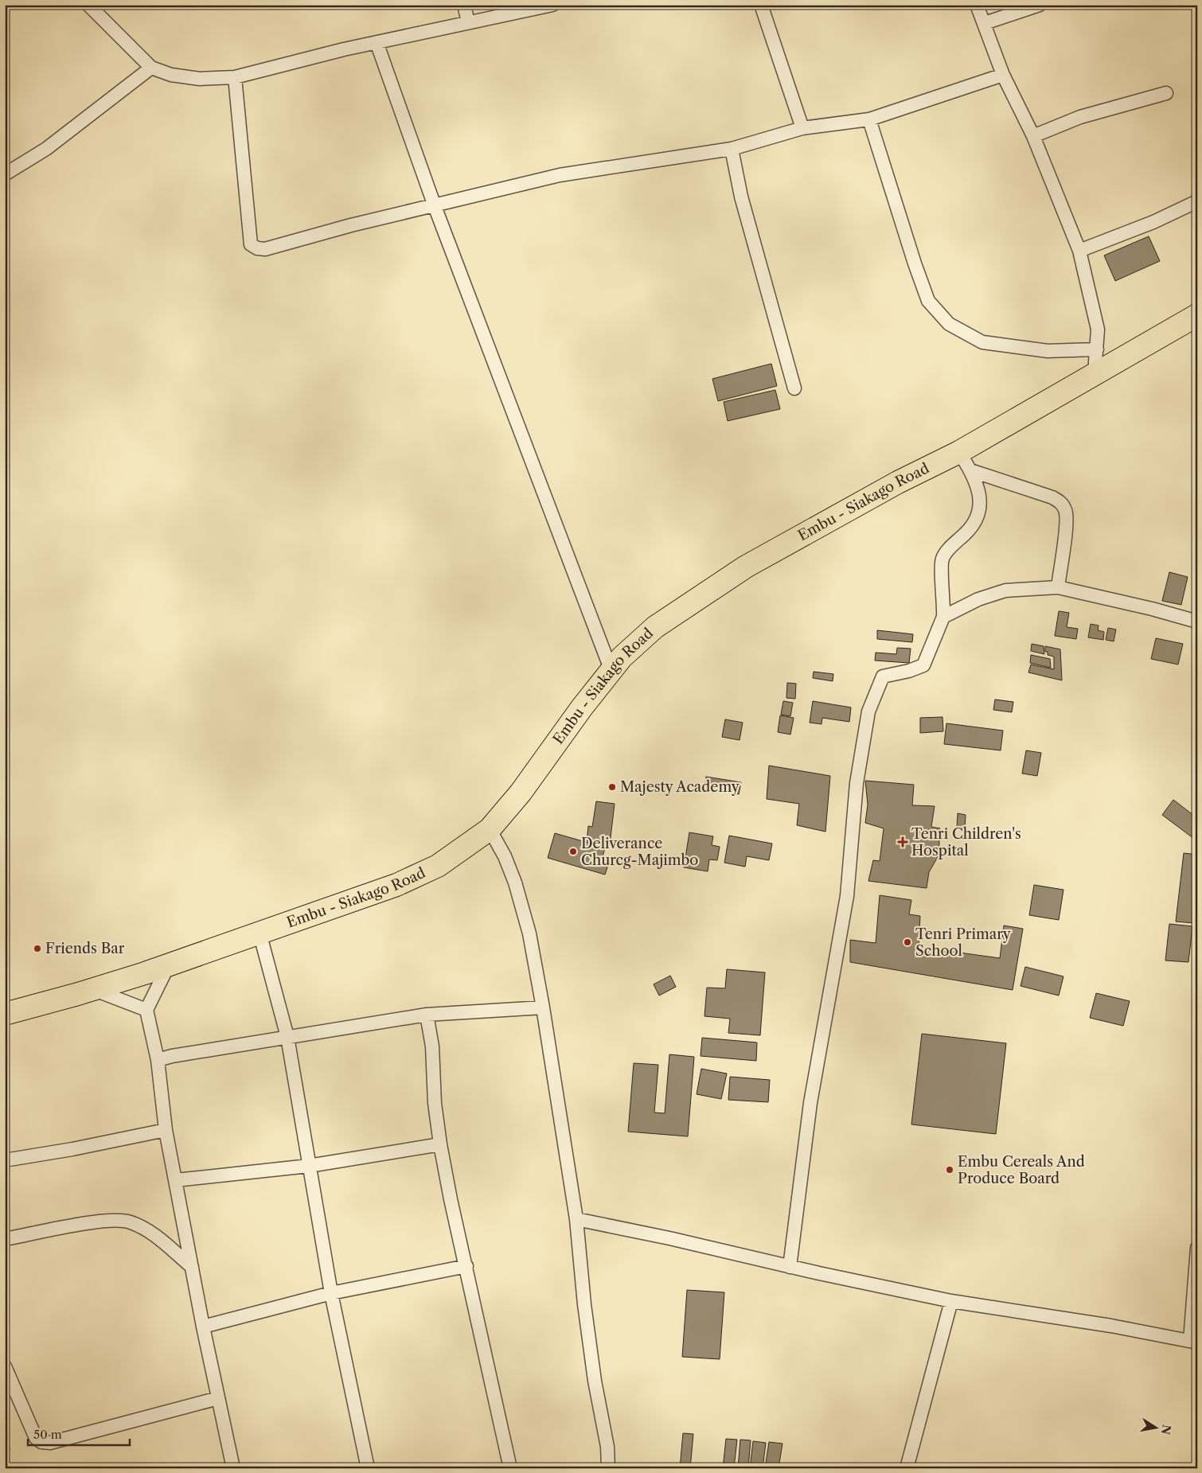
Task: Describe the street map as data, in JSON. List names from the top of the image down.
{
  "streets": {
    "highway": ["Embu - Siakago Road"]
  },
  "places": {
    "other": [
      "Majesty Academy",
      "Deliverance Churcg-Majimbo",
      "Tenri Primary School",
      "Friends Bar",
      "Embu Cereals And Produce Board"
    ],
    "health": ["Tenri Children's Hospital"]
  },
  "scale_bar": "50 m",
  "north": "right"
}
